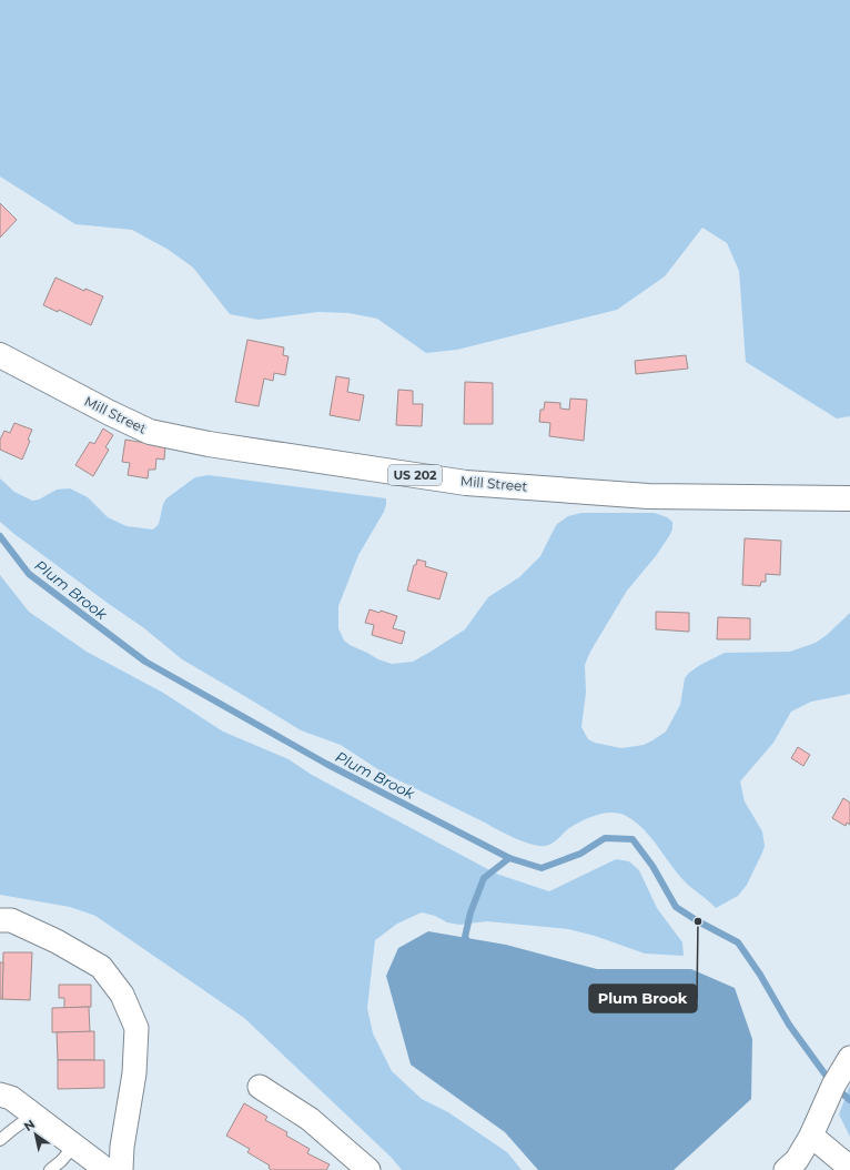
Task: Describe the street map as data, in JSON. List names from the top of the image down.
{
  "streets": {
    "main road": ["Mill Street", "US 202"]
  },
  "water": ["Plum Brook"],
  "places": ["Plum Brook"],
  "north": "top left"
}
